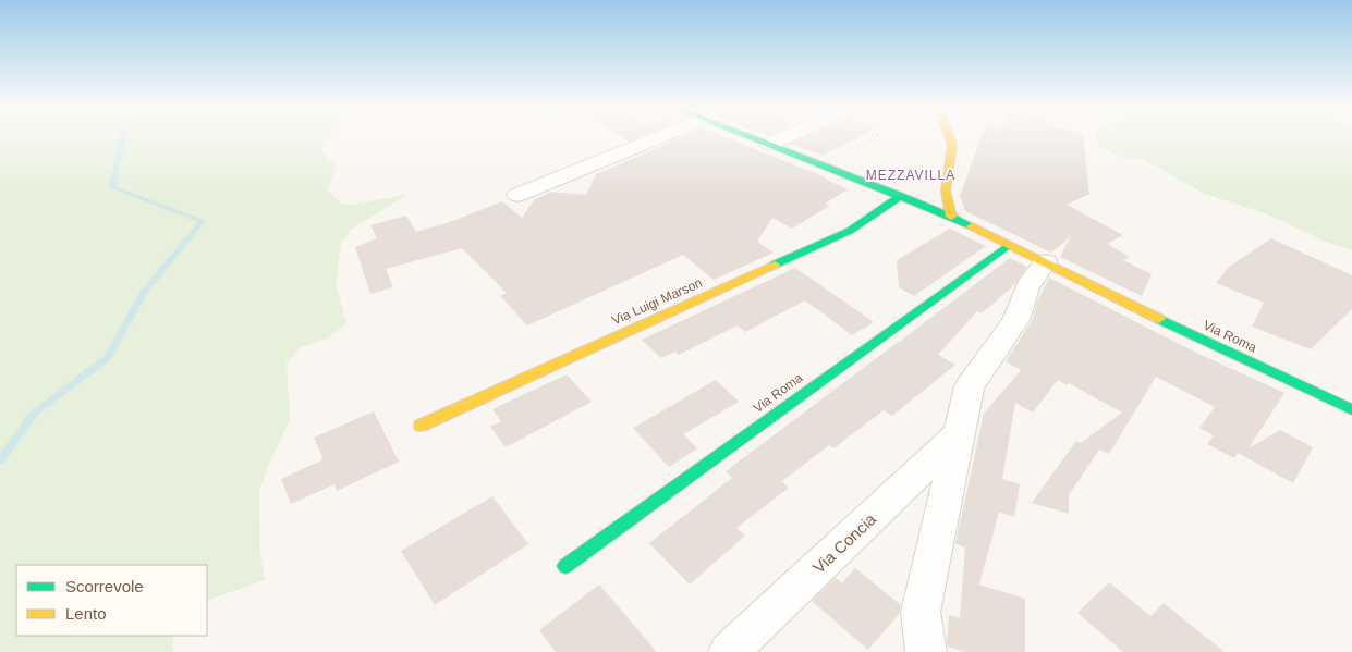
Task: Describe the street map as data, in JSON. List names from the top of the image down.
{
  "streets": {
    "street": ["Via Luigi Marson", "Via Roma", "Via Concia"]
  },
  "crossings": [
    ["Via Luigi Marson", "Via Roma"]
  ],
  "districts": ["MEZZAVILLA"],
  "legend": ["Scorrevole", "Lento"]
}
